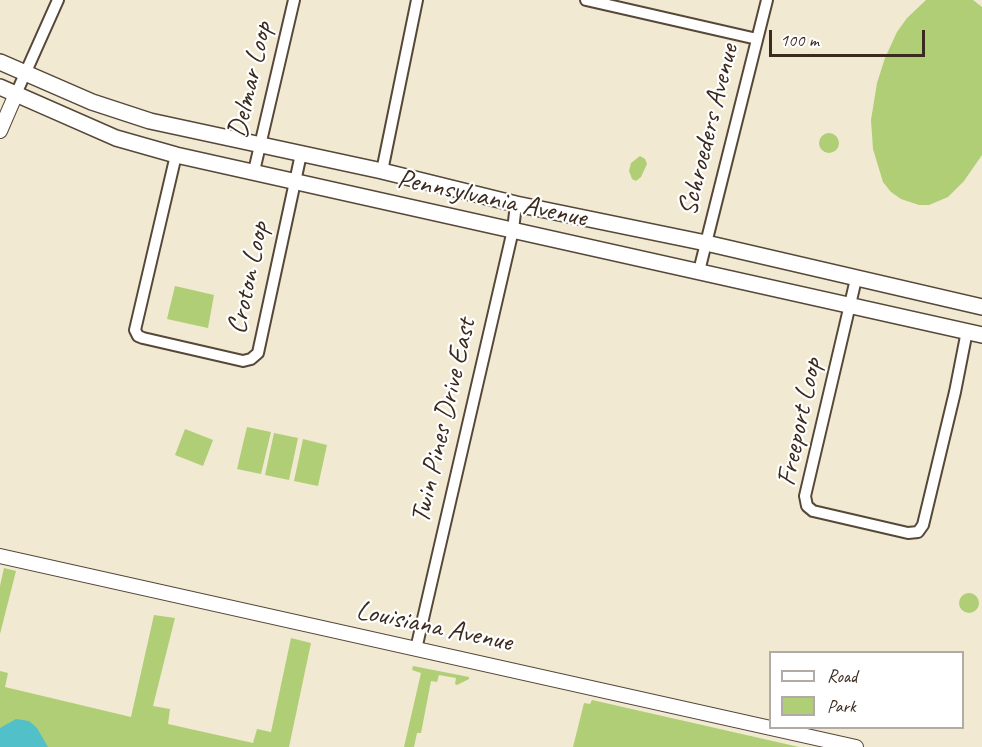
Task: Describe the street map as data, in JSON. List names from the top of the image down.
{
  "streets": {
    "main road": ["Pennsylvania Avenue"],
    "street": [
      "Delmar Loop",
      "Schroeders Avenue",
      "Croton Loop",
      "Twin Pines Drive East",
      "Freeport Loop",
      "Louisiana Avenue"
    ]
  },
  "crossings": [
    ["Delmar Loop", "Pennsylvania Avenue"],
    ["Schroeders Avenue", "Pennsylvania Avenue"],
    ["Pennsylvania Avenue", "Croton Loop"],
    ["Pennsylvania Avenue", "Twin Pines Drive East"],
    ["Pennsylvania Avenue", "Freeport Loop"],
    ["Twin Pines Drive East", "Louisiana Avenue"]
  ],
  "legend": ["Road", "Park"],
  "scale_bar": "100 m"
}
